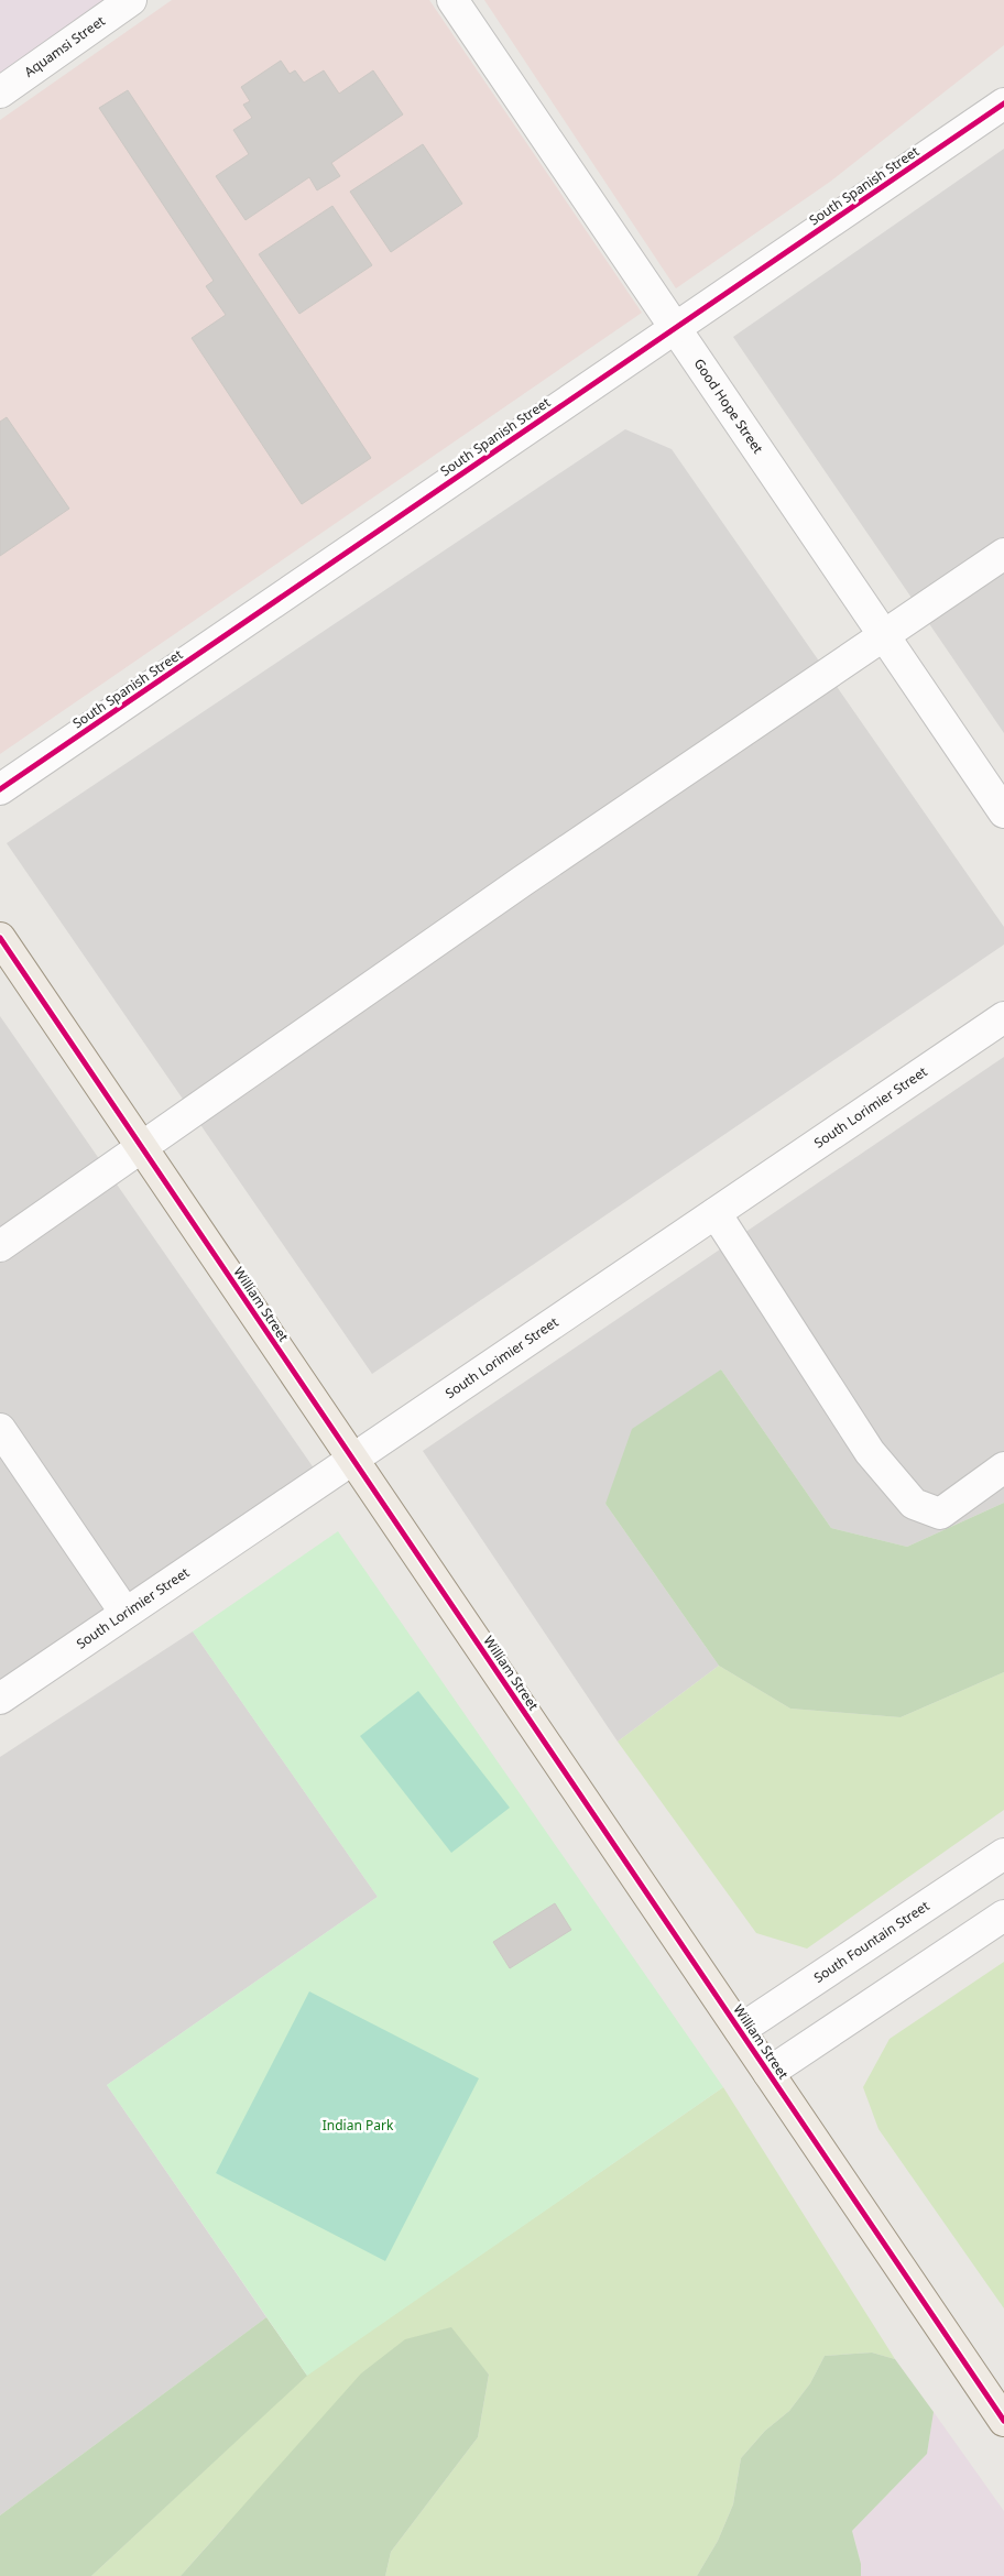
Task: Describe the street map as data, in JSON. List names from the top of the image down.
{
  "streets": {
    "main road": ["William Street"],
    "street": [
      "Aquamsi Street",
      "South Spanish Street",
      "Good Hope Street",
      "South Lorimier Street",
      "South Fountain Street"
    ]
  },
  "crossings": [
    ["South Spanish Street", "Good Hope Street"],
    ["South Lorimier Street", "William Street"],
    ["William Street", "South Fountain Street"]
  ],
  "parks": ["Indian Park"]
}
